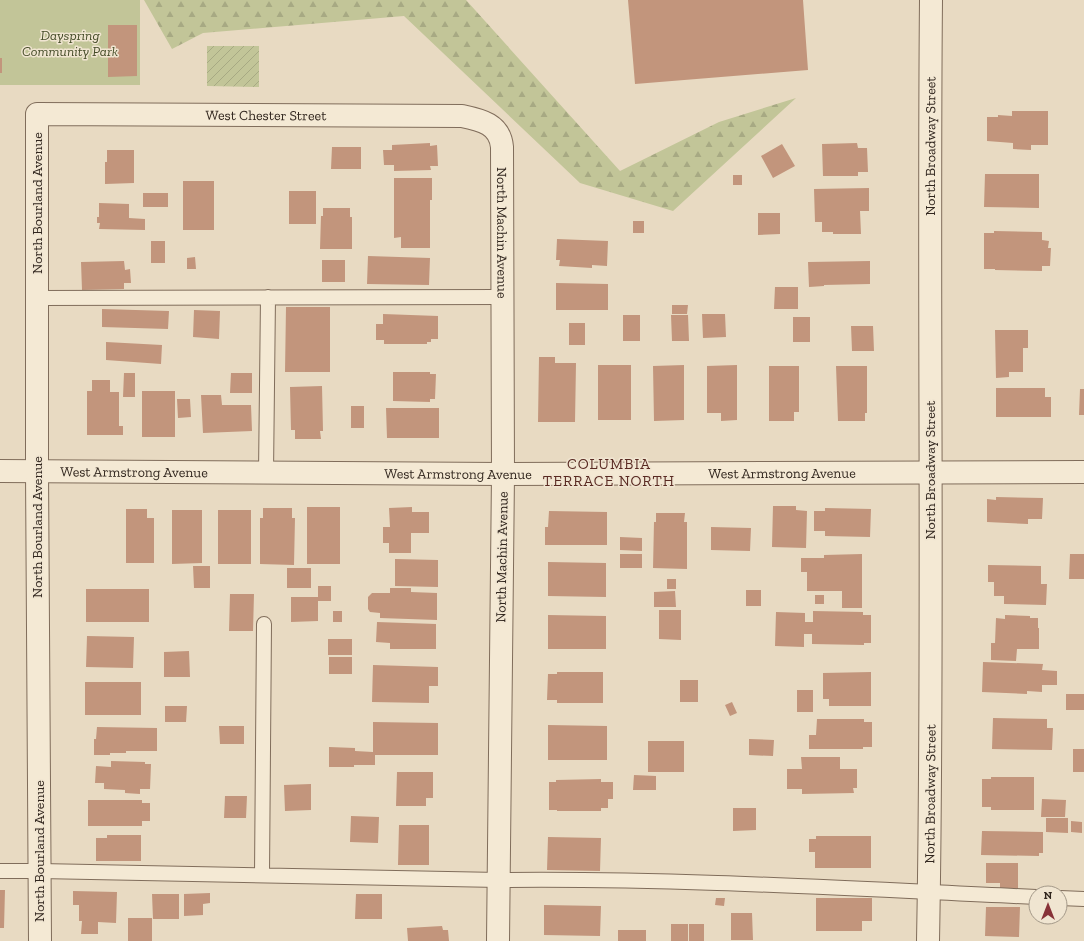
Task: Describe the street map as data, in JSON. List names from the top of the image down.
{
  "streets": {
    "street": [
      "West Chester Street",
      "North Broadway Street",
      "North Bourland Avenue",
      "North Machin Avenue",
      "West Armstrong Avenue"
    ]
  },
  "crossings": [
    ["West Chester Street", "North Bourland Avenue"],
    ["West Chester Street", "North Machin Avenue"],
    ["North Broadway Street", "West Armstrong Avenue"],
    ["North Bourland Avenue", "West Armstrong Avenue"],
    ["North Machin Avenue", "West Armstrong Avenue"]
  ],
  "districts": ["COLUMBIA TERRACE NORTH"],
  "parks": ["Dayspring Community Park"],
  "north": "top"
}
